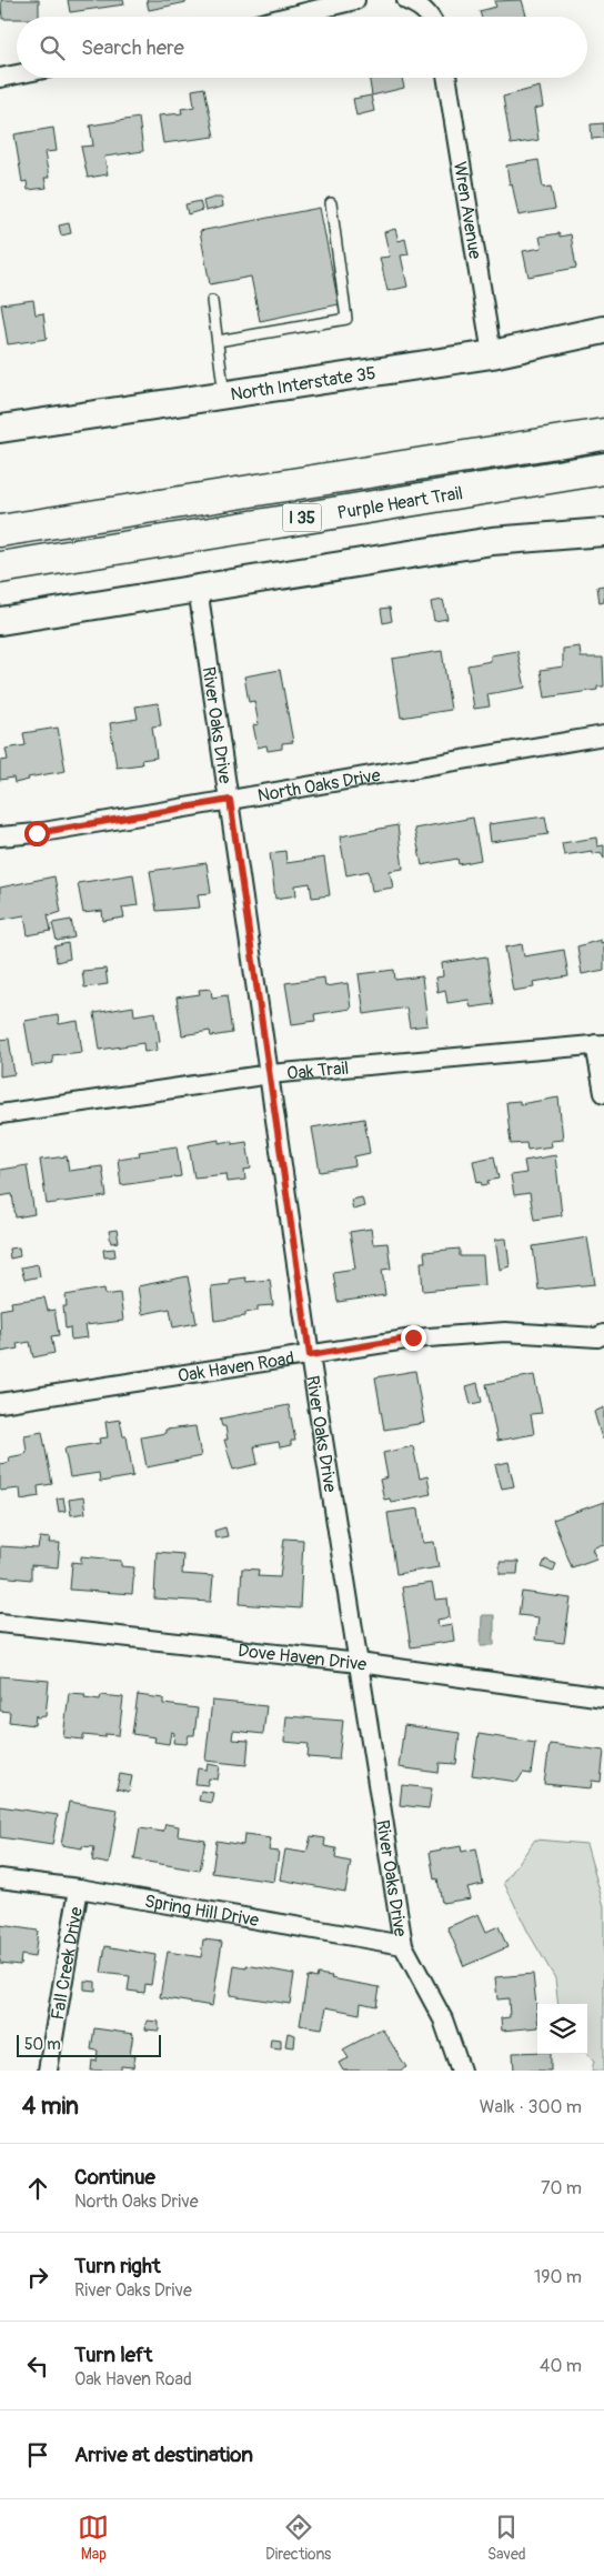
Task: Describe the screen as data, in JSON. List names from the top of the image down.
{
  "streets": {
    "highway": ["Purple Heart Trail", "I 35"],
    "main road": ["North Interstate 35"],
    "street": [
      "Wren Avenue",
      "River Oaks Drive",
      "North Oaks Drive",
      "Oak Trail",
      "Oak Haven Road",
      "Dove Haven Drive",
      "Spring Hill Drive",
      "Fall Creek Drive"
    ]
  },
  "crossings": [
    ["Wren Avenue", "North Interstate 35"],
    ["River Oaks Drive", "North Oaks Drive"],
    ["River Oaks Drive", "Oak Trail"],
    ["River Oaks Drive", "Oak Haven Road"],
    ["River Oaks Drive", "Dove Haven Drive"],
    ["River Oaks Drive", "Spring Hill Drive"],
    ["Spring Hill Drive", "Fall Creek Drive"]
  ],
  "scale_bar": "50 m",
  "page": {
    "search": "Search here",
    "scale": "50 m",
    "heading": ["4 min", "Walk · 300 m"],
    "list": [
      ["Continue", "North Oaks Drive", "70 m"],
      ["Turn right", "River Oaks Drive", "190 m"],
      ["Turn left", "Oak Haven Road", "40 m"],
      "Arrive at destination"
    ],
    "nav": ["Map", "Directions", "Saved"]
  }
}
